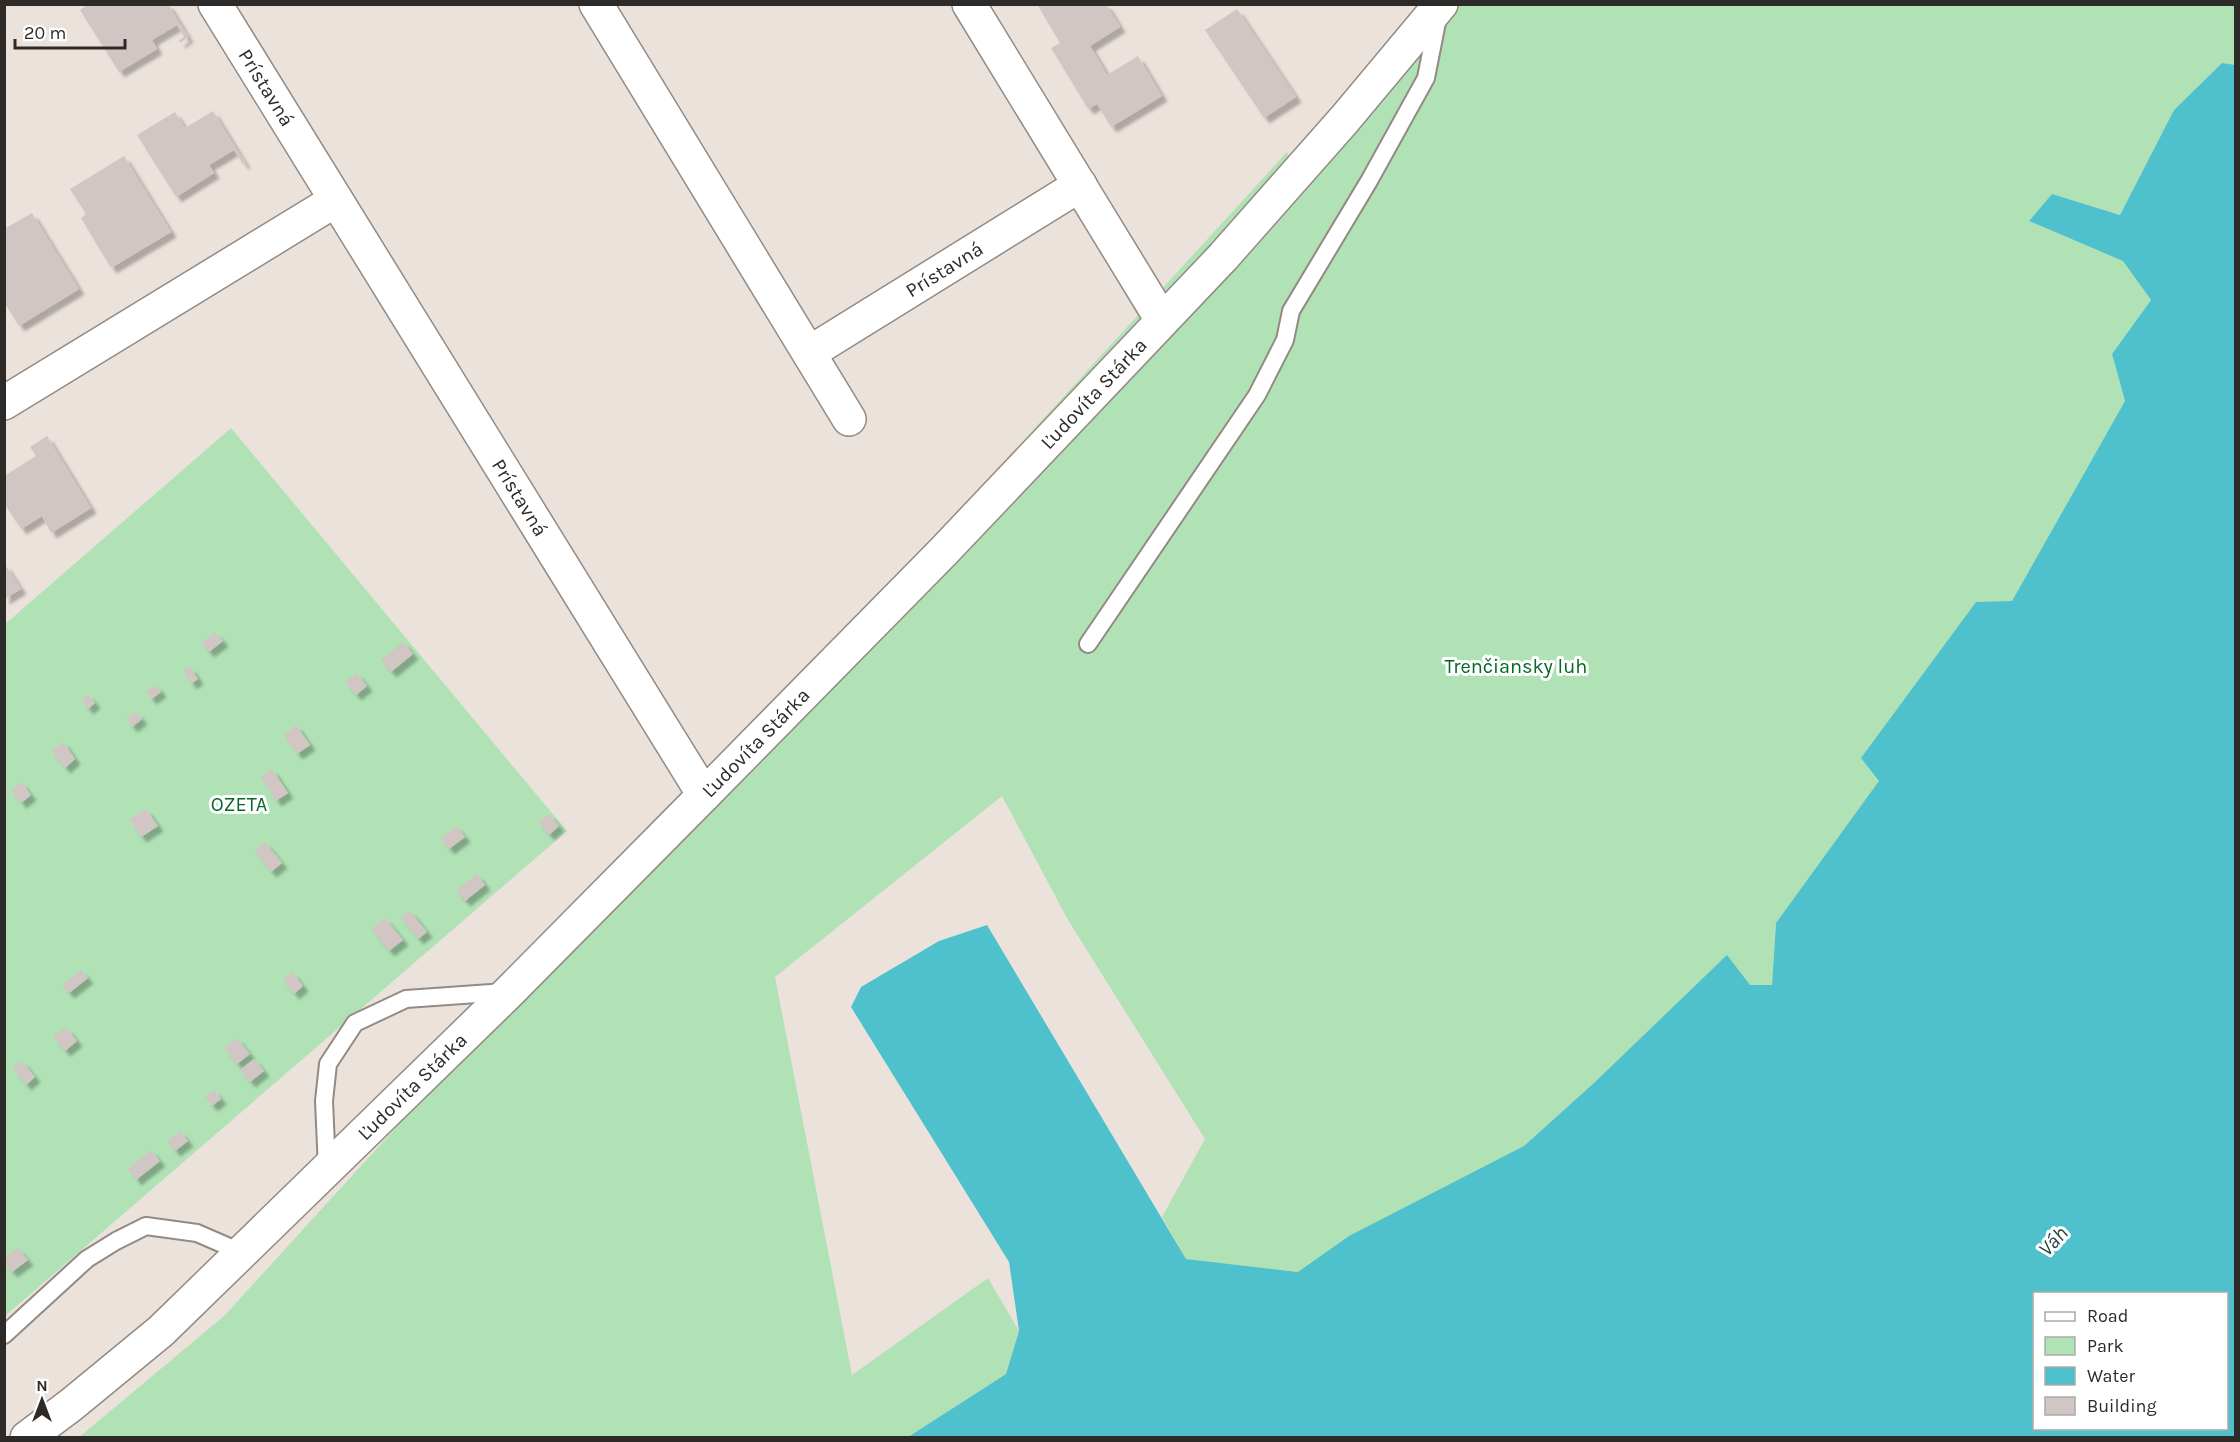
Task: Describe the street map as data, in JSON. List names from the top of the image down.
{
  "streets": {
    "street": ["Prístavná", "Ľudovíta Stárka"]
  },
  "crossings": [
    ["Prístavná", "Ľudovíta Stárka"]
  ],
  "water": ["Váh"],
  "parks": ["Trenčiansky luh", "OZETA"],
  "legend": [
    "Road",
    "Park",
    "Water",
    "Building"
  ],
  "scale_bar": "20 m",
  "north": "top"
}
